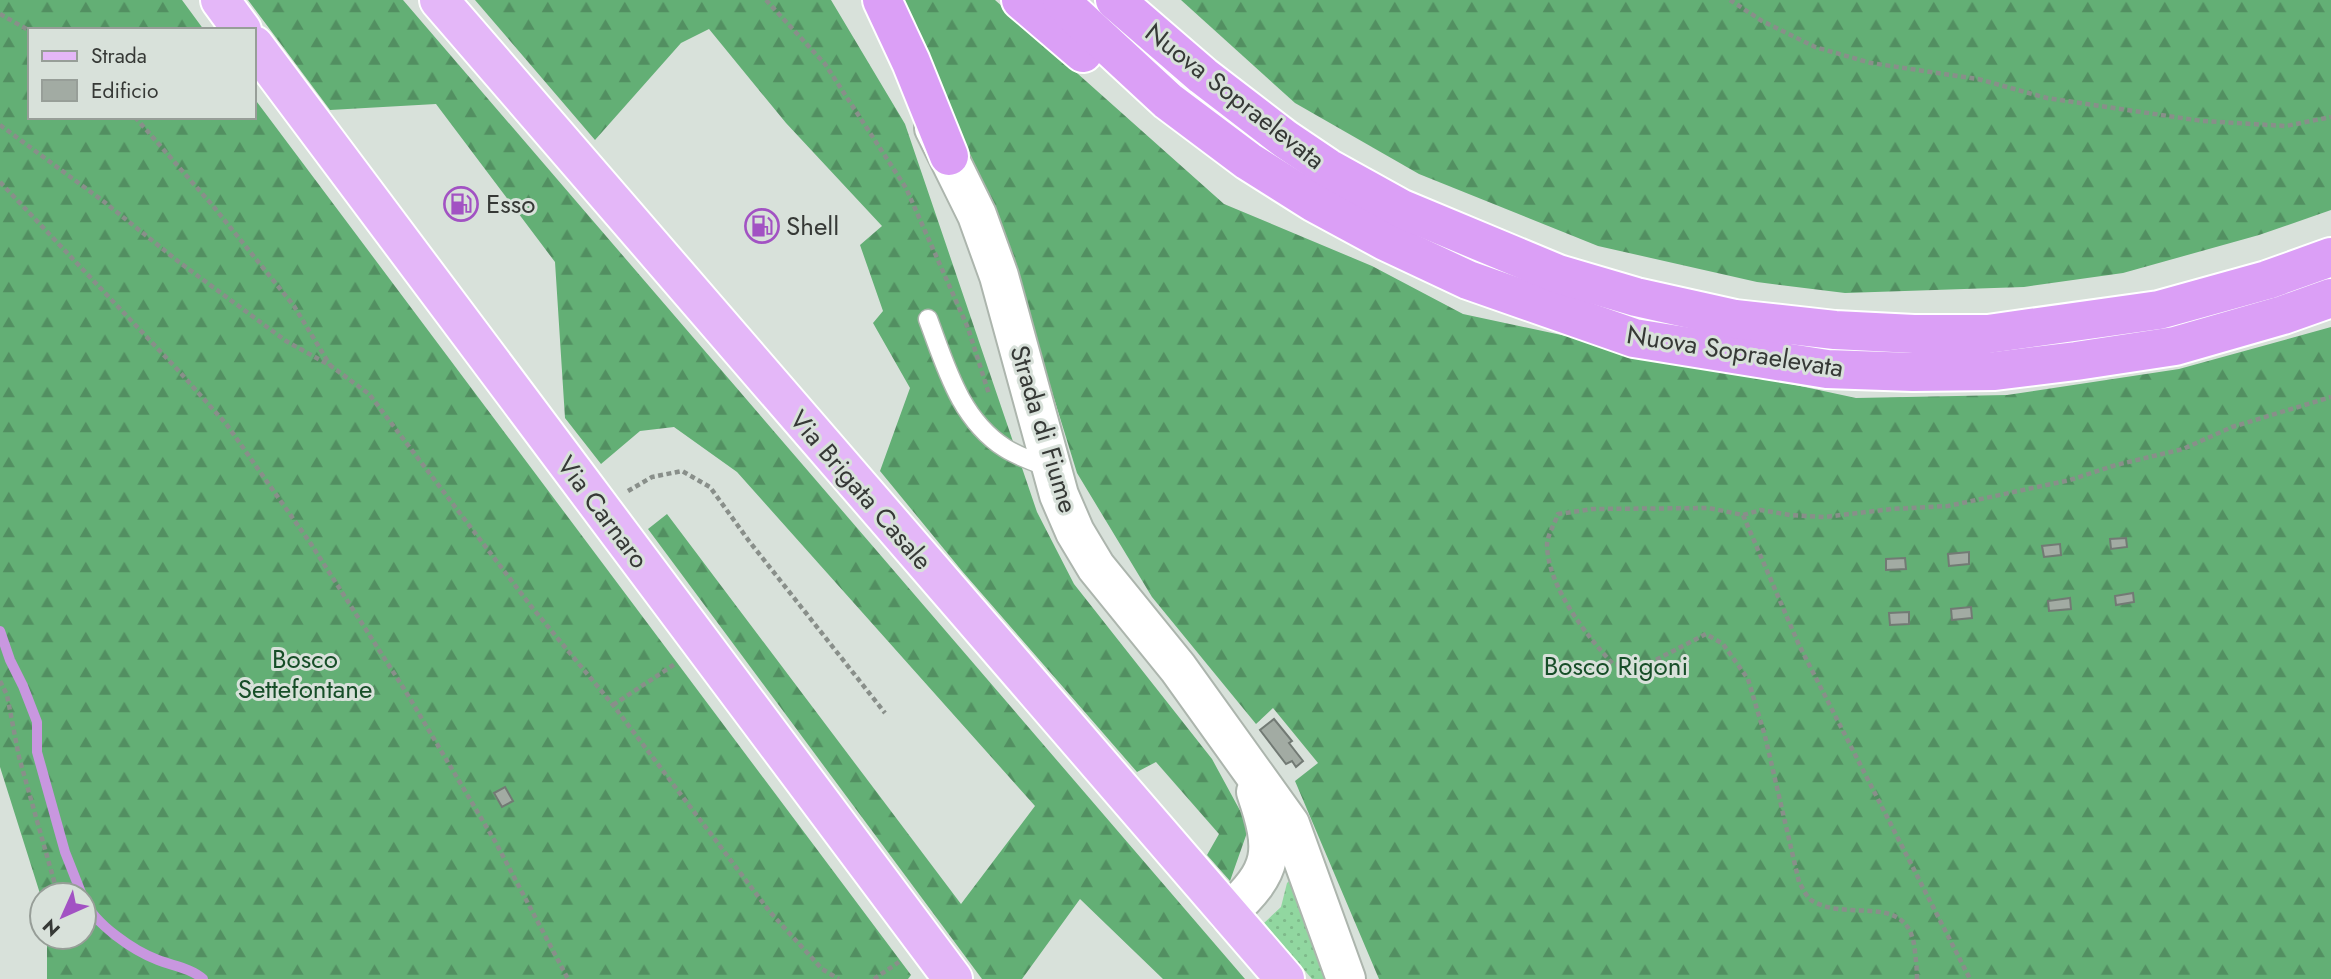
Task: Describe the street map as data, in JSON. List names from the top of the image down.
{
  "streets": {
    "highway": ["Nuova Sopraelevata"],
    "main road": ["Strada di Fiume", "Via Brigata Casale", "Via Carnaro"]
  },
  "parks": ["Bosco Settefontane", "Bosco Rigoni"],
  "places": {
    "fuel station": ["Esso", "Shell"]
  },
  "legend": ["Strada", "Edificio"],
  "north": "bottom left"
}
